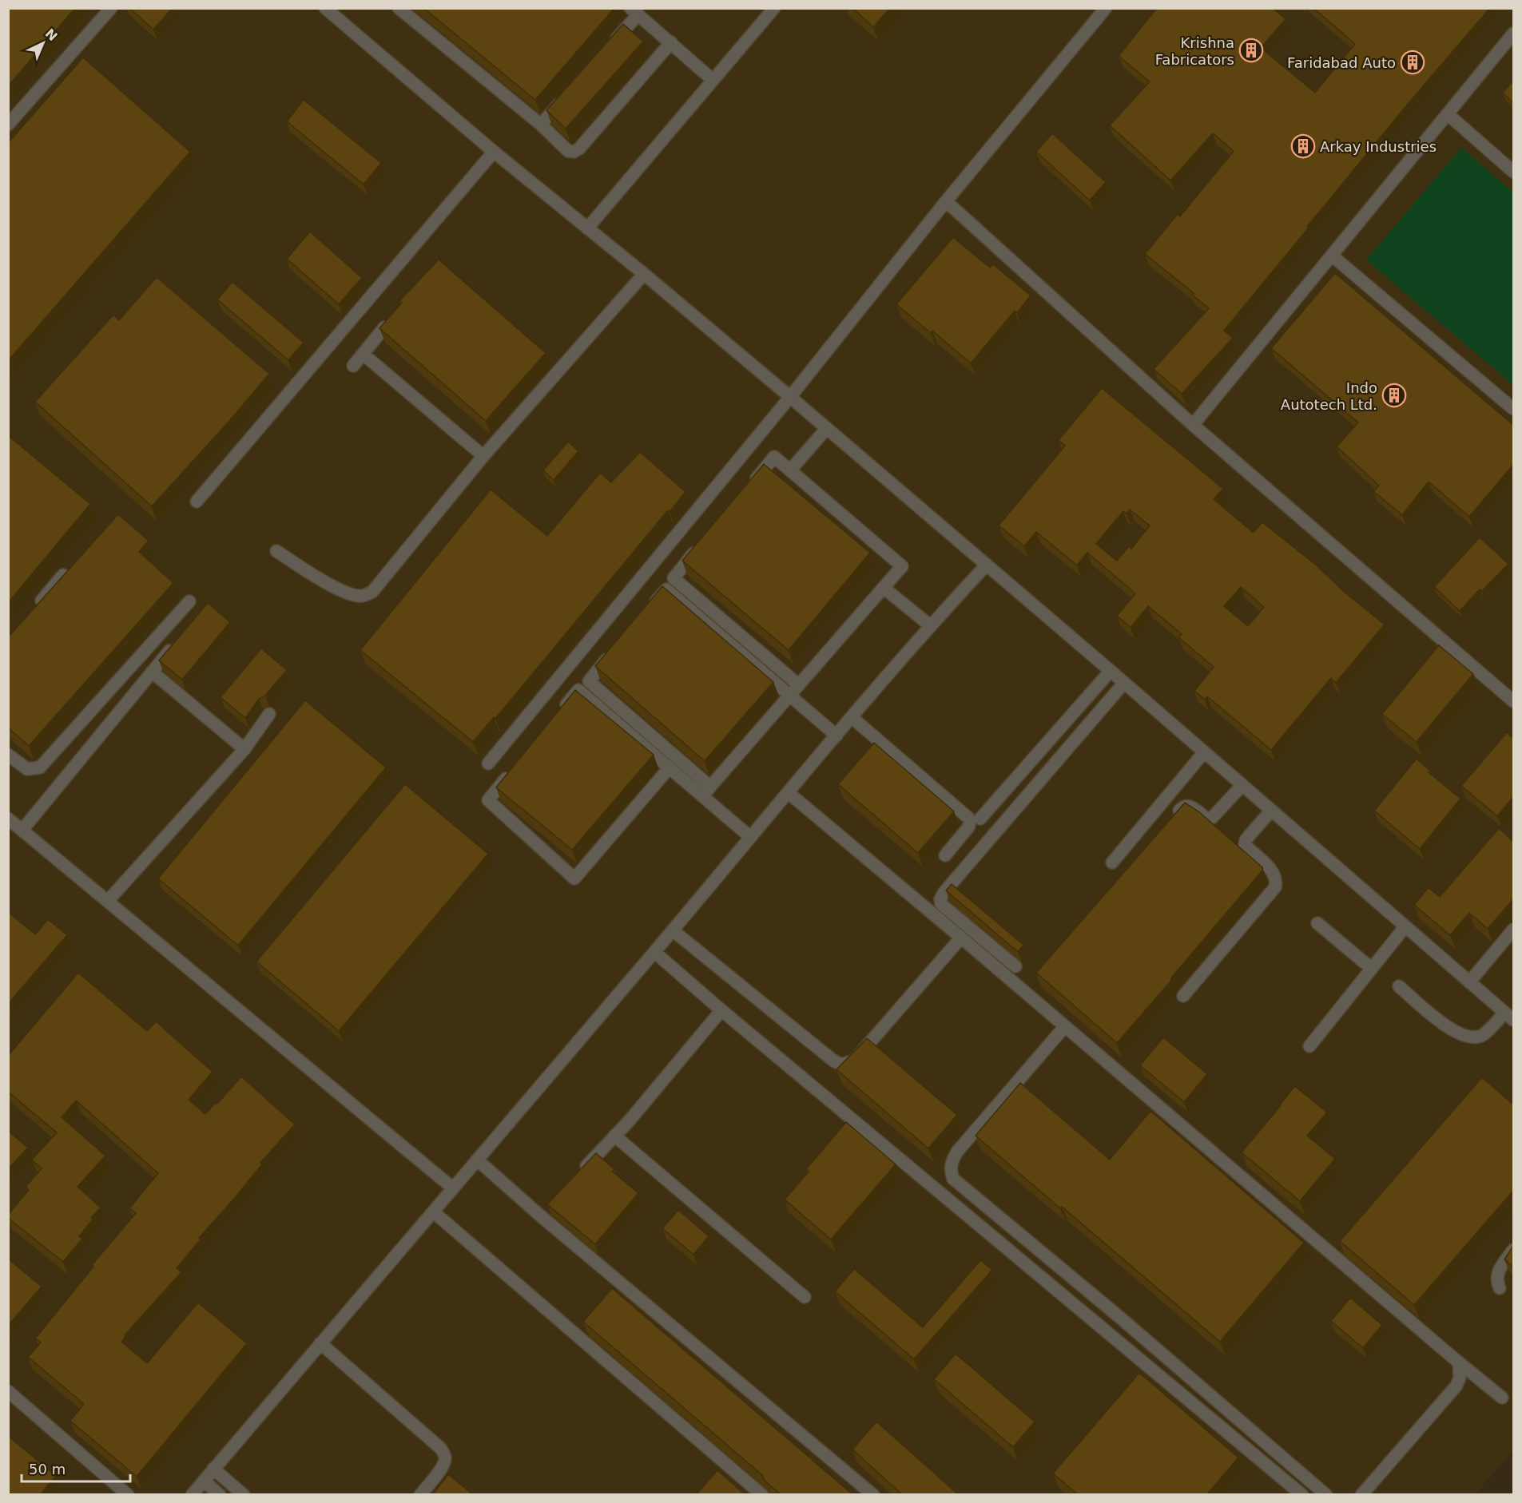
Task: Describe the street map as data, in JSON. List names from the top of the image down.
{
  "places": {
    "building": [
      "Krishna Fabricators",
      "Faridabad Auto",
      "Arkay Industries",
      "Indo Autotech Ltd."
    ]
  },
  "scale_bar": "50 m",
  "north": "top right"
}
